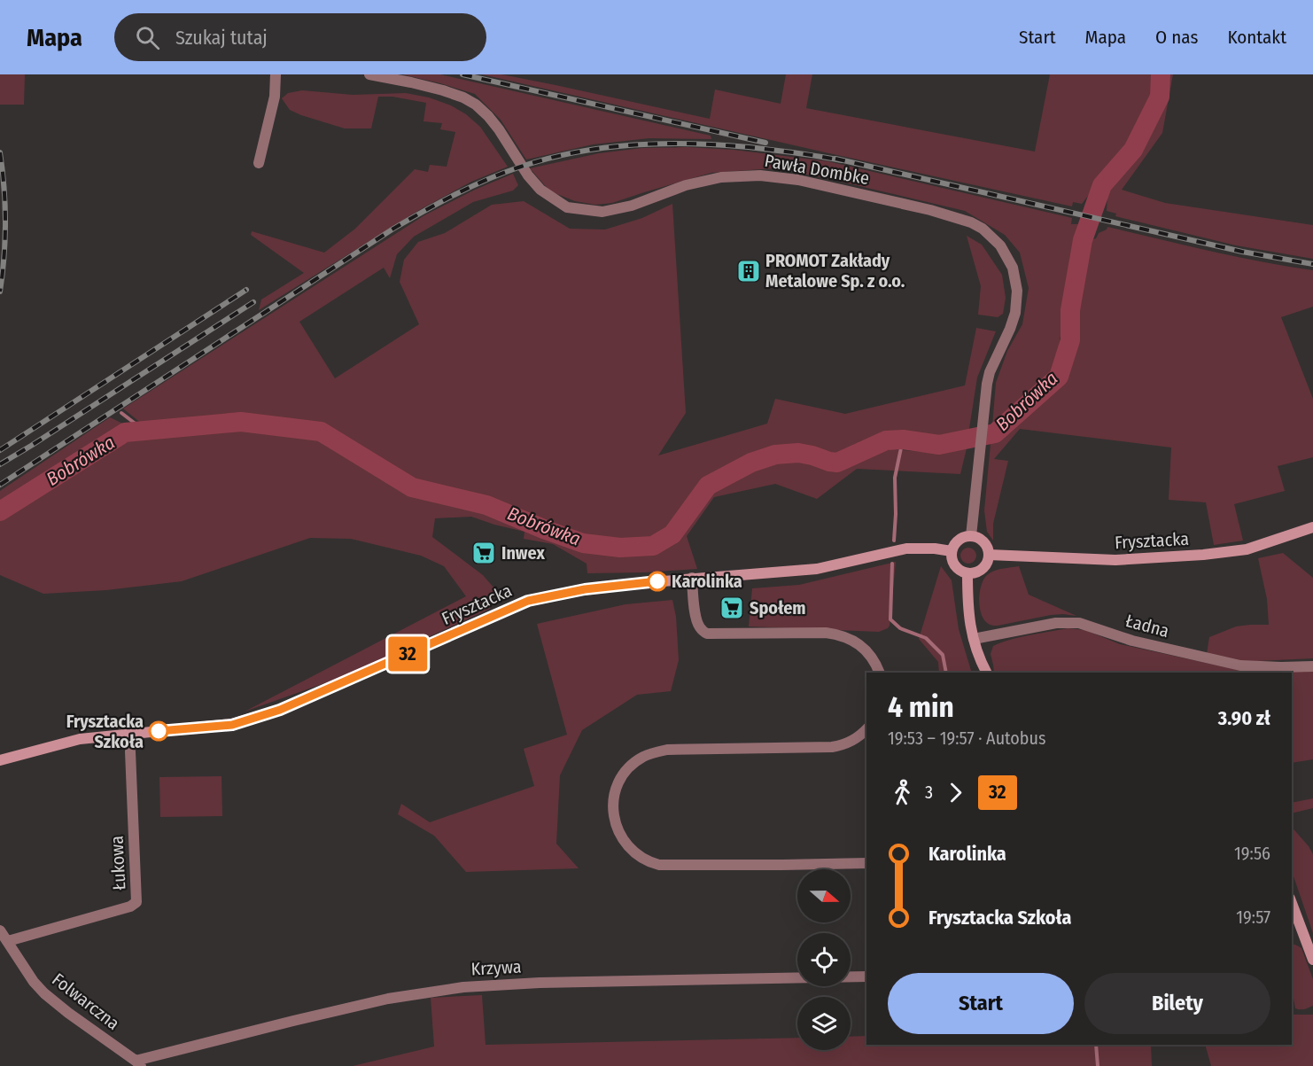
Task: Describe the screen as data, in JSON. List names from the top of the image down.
{
  "streets": {
    "street": [
      "Pawła Dombke",
      "Frysztacka",
      "Ładna",
      "Łukowa",
      "Krzywa",
      "Folwarczna"
    ]
  },
  "crossings": [
    ["Pawła Dombke", "Frysztacka"],
    ["Łukowa", "Folwarczna"],
    ["Krzywa", "Folwarczna"]
  ],
  "water": ["Bobrówka"],
  "places": {
    "building": ["PROMOT Zakłady Metalowe Sp. z o.o."],
    "supermarket": ["Inwex", "Społem"],
    "other": ["Karolinka", "Frysztacka Szkoła"]
  },
  "lines": ["bus line 32"],
  "north": "right",
  "page": {
    "header": "Mapa",
    "search": "Szukaj tutaj",
    "nav": [
      "Start",
      "Mapa",
      "O nas",
      "Kontakt"
    ],
    "on_map": "32",
    "heading": ["4 min", "19:53 – 19:57 · Autobus", "3.90 zł"],
    "legs": ["3", "32"],
    "list": [
      {
        "name": "Karolinka",
        "value": "19:56"
      },
      {
        "name": "Frysztacka Szkoła",
        "value": "19:57"
      }
    ],
    "buttons": ["Start", "Bilety"]
  }
}
